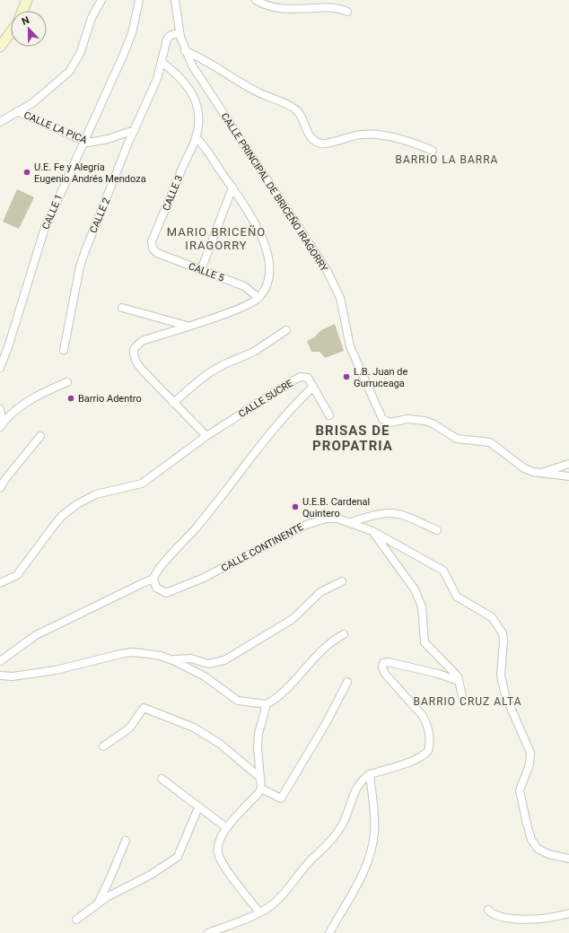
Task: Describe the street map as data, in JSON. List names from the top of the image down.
{
  "streets": {
    "street": [
      "CALLE LA PICA",
      "CALLE PRINCIPAL DE BRICEÑO IRAGORRY",
      "CALLE 3",
      "CALLE 1",
      "CALLE 2",
      "CALLE 5",
      "CALLE SUCRE",
      "CALLE CONTINENTE"
    ]
  },
  "crossings": [
    ["CALLE LA PICA", "CALLE 1"],
    ["CALLE LA PICA", "CALLE 2"],
    ["CALLE PRINCIPAL DE BRICEÑO IRAGORRY", "CALLE 2"],
    ["CALLE 3", "CALLE 2"],
    ["CALLE 3", "CALLE 5"]
  ],
  "districts": [
    "BARRIO LA BARRA",
    "MARIO BRICEÑO IRAGORRY",
    "BRISAS DE PROPATRIA",
    "BARRIO CRUZ ALTA"
  ],
  "places": [
    "U.E. Fe y Alegría Eugenio Andrés Mendoza",
    "L.B. Juan de Gurruceaga",
    "Barrio Adentro",
    "U.E.B. Cardenal Quintero"
  ],
  "north": "top"
}
